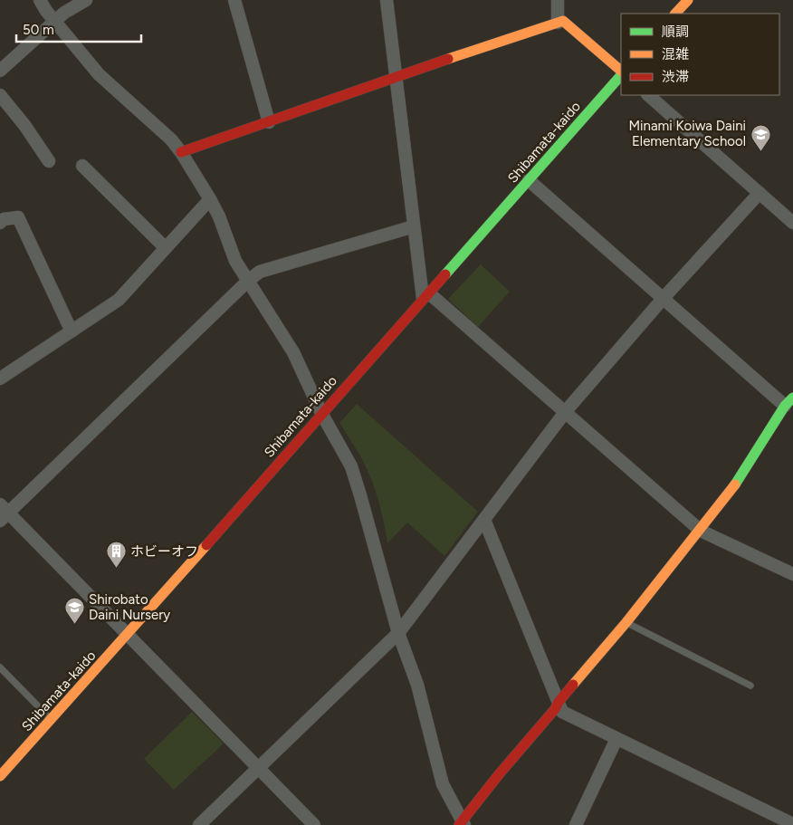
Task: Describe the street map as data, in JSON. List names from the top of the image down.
{
  "streets": {
    "street": ["Shibamata-kaido"]
  },
  "places": {
    "school or university": ["Minami Koiwa Daini Elementary School", "Shirobato Daini Nursery"],
    "building": ["ホビーオフ"]
  },
  "legend": ["順調", "混雑", "渋滞"],
  "scale_bar": "50 m"
}
